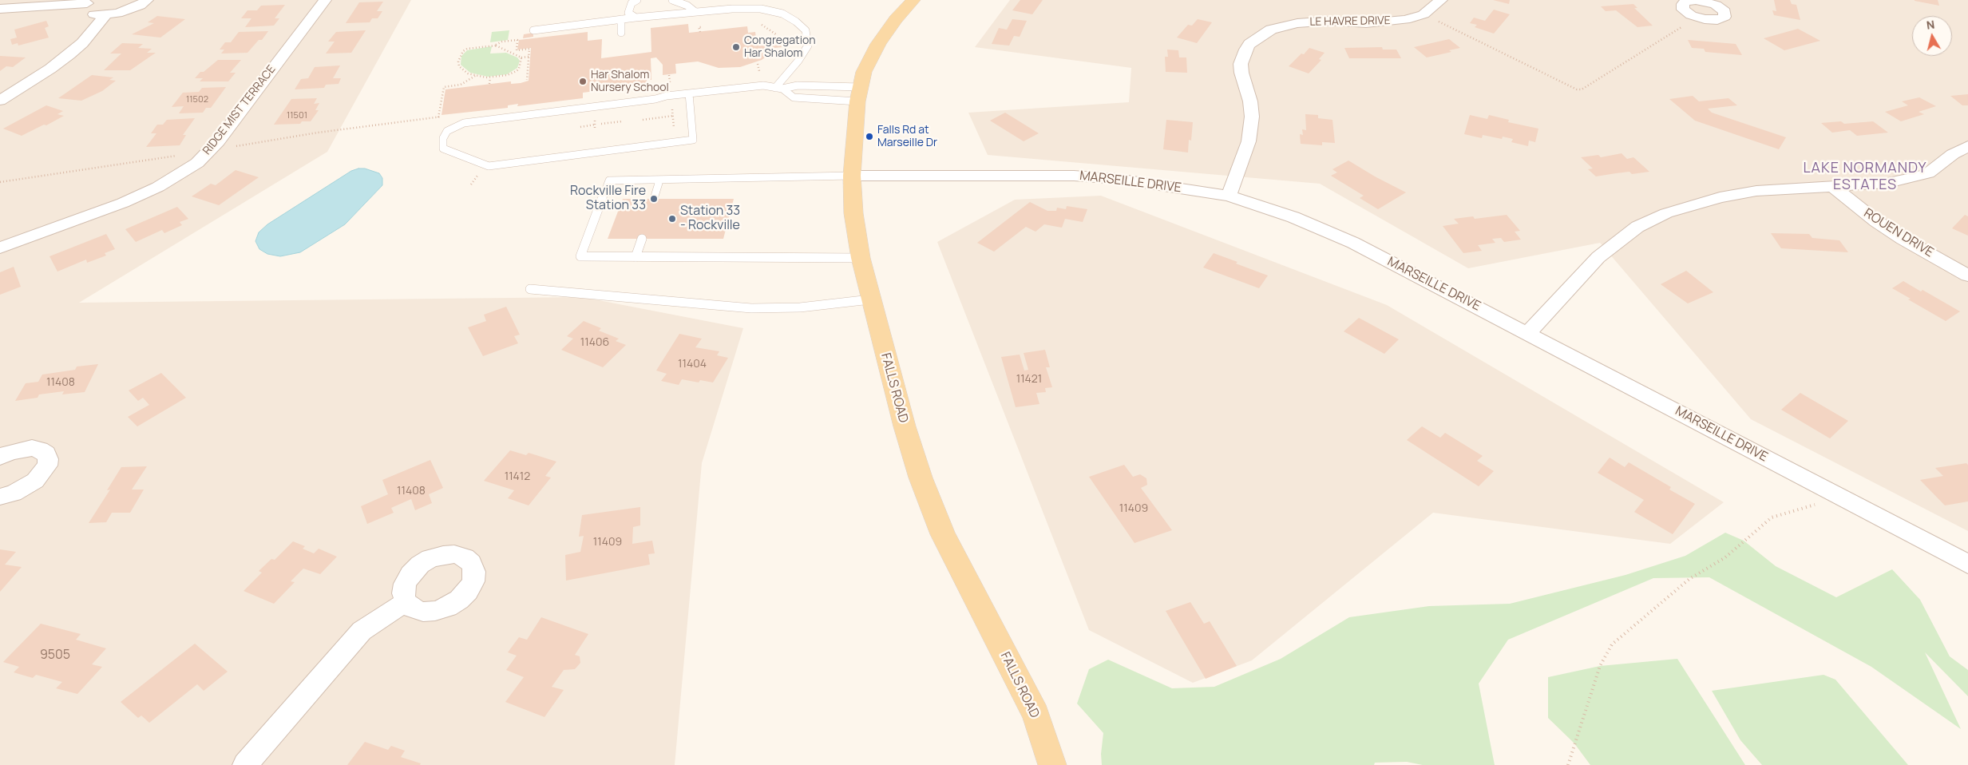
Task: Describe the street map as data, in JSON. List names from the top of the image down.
{
  "streets": {
    "main road": ["FALLS ROAD"],
    "street": [
      "LE HAVRE DRIVE",
      "RIDGE MIST TERRACE",
      "MARSEILLE DRIVE",
      "ROUEN DRIVE"
    ]
  },
  "crossings": [
    ["LE HAVRE DRIVE", "MARSEILLE DRIVE"],
    ["MARSEILLE DRIVE", "FALLS ROAD"]
  ],
  "districts": ["LAKE NORMANDY ESTATES"],
  "places": [
    "Congregation Har Shalom",
    "Har Shalom Nursery School",
    "Falls Rd at Marseille Dr",
    "Rockville Fire Station 33",
    "Station 33 - Rockville"
  ],
  "house_numbers": [
    "11502",
    "11501",
    "11406",
    "11404",
    "11421",
    "11408",
    "11412",
    "11408",
    "11409",
    "11409",
    "9505"
  ],
  "north": "top"
}
